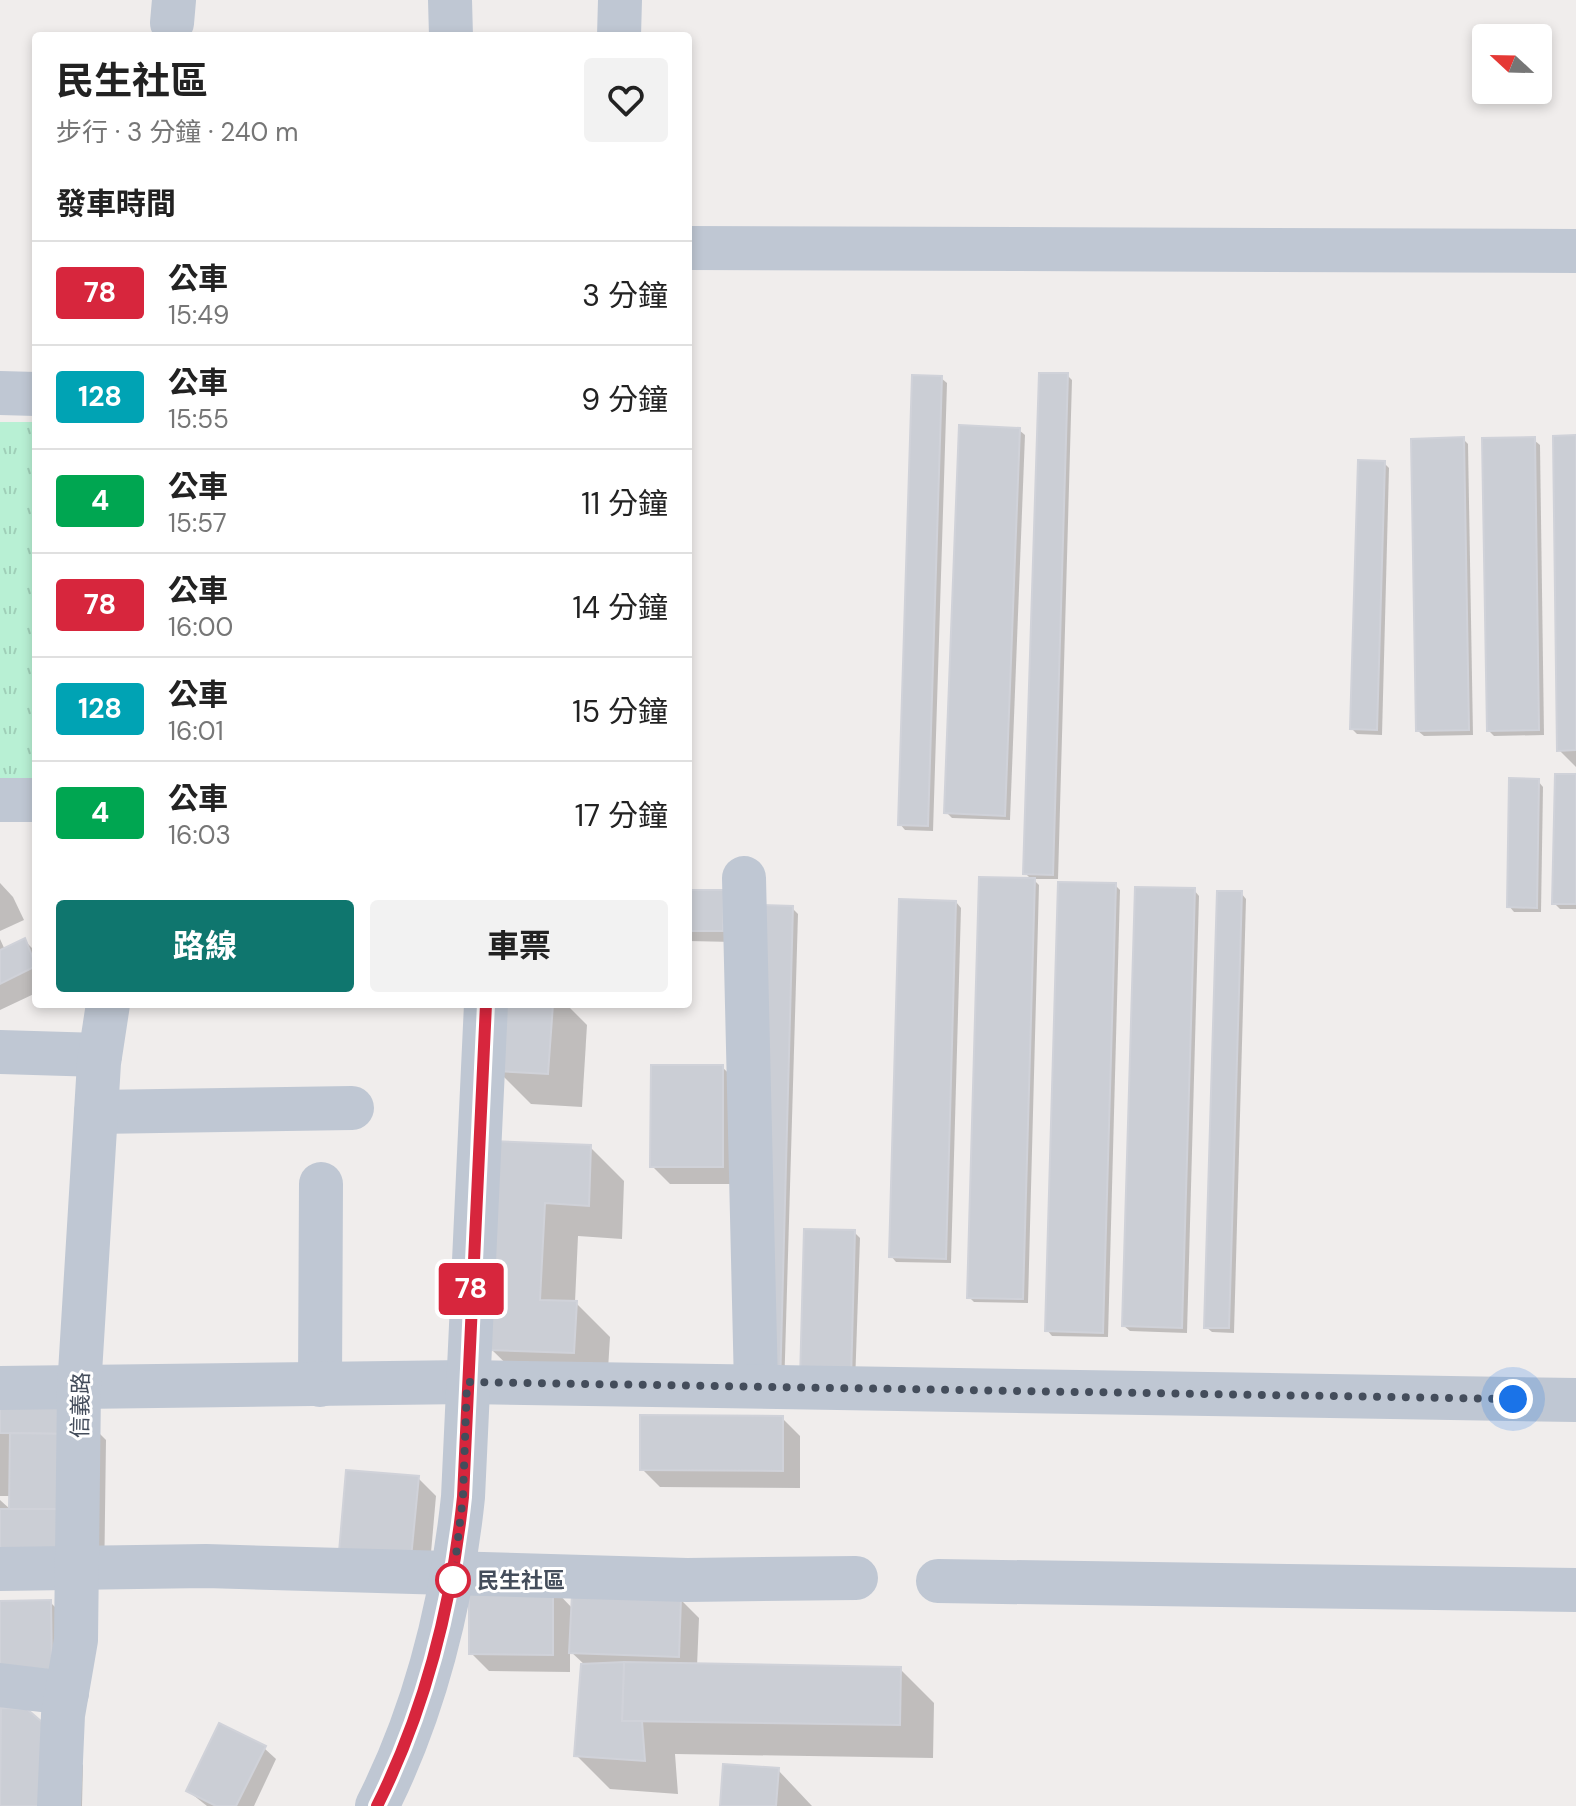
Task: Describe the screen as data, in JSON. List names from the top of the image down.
{
  "streets": {
    "street": ["信義路"]
  },
  "places": ["民生社區"],
  "lines": ["bus line 78"],
  "north": "left",
  "page": {
    "on_map": "78",
    "heading": [
      ["民生社區", "步行 · 3 分鐘 · 240 m"],
      "發車時間"
    ],
    "list": [
      {
        "mark": "78",
        "name": "公車",
        "note": "15:49",
        "value": "3 分鐘"
      },
      {
        "mark": "128",
        "name": "公車",
        "note": "15:55",
        "value": "9 分鐘"
      },
      {
        "mark": "4",
        "name": "公車",
        "note": "15:57",
        "value": "11 分鐘"
      },
      {
        "mark": "78",
        "name": "公車",
        "note": "16:00",
        "value": "14 分鐘"
      },
      {
        "mark": "128",
        "name": "公車",
        "note": "16:01",
        "value": "15 分鐘"
      },
      {
        "mark": "4",
        "name": "公車",
        "note": "16:03",
        "value": "17 分鐘"
      }
    ],
    "buttons": ["路線", "車票"]
  }
}
